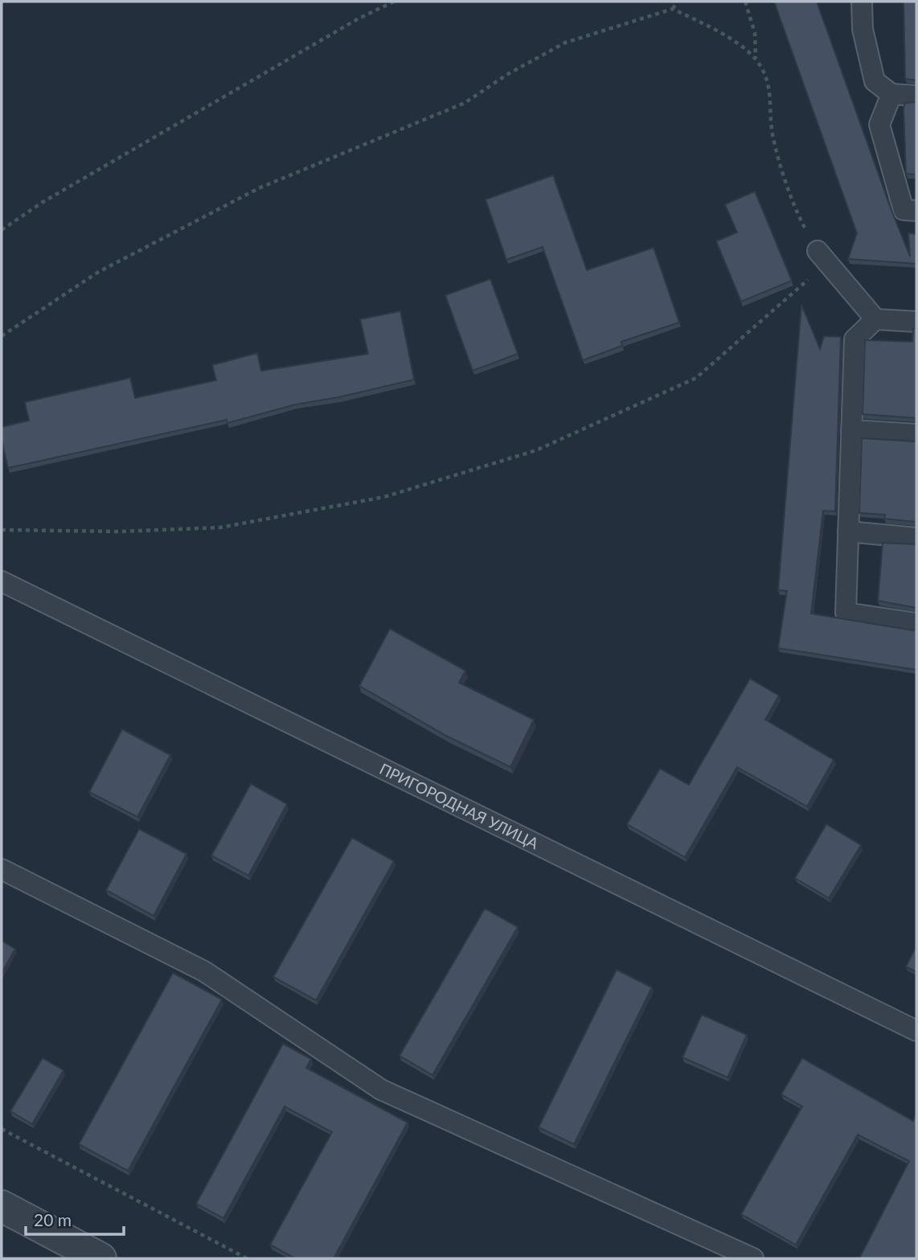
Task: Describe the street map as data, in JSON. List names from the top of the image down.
{
  "streets": {
    "lane": ["ПРИГОРОДНАЯ УЛИЦА"]
  },
  "scale_bar": "20 m"
}
